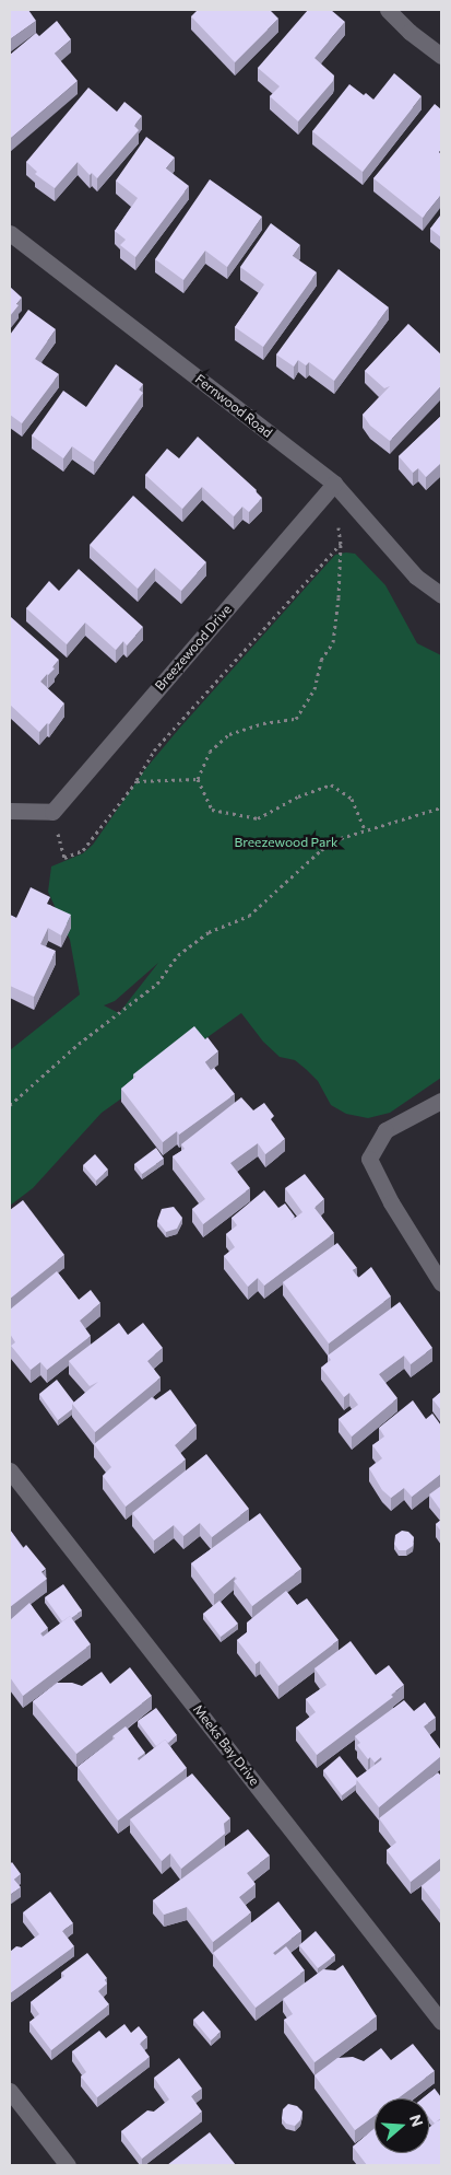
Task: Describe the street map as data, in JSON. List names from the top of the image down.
{
  "streets": {
    "street": ["Fernwood Road", "Breezewood Drive", "Meeks Bay Drive"]
  },
  "crossings": [
    ["Fernwood Road", "Breezewood Drive"]
  ],
  "parks": ["Breezewood Park"],
  "north": "right"
}
